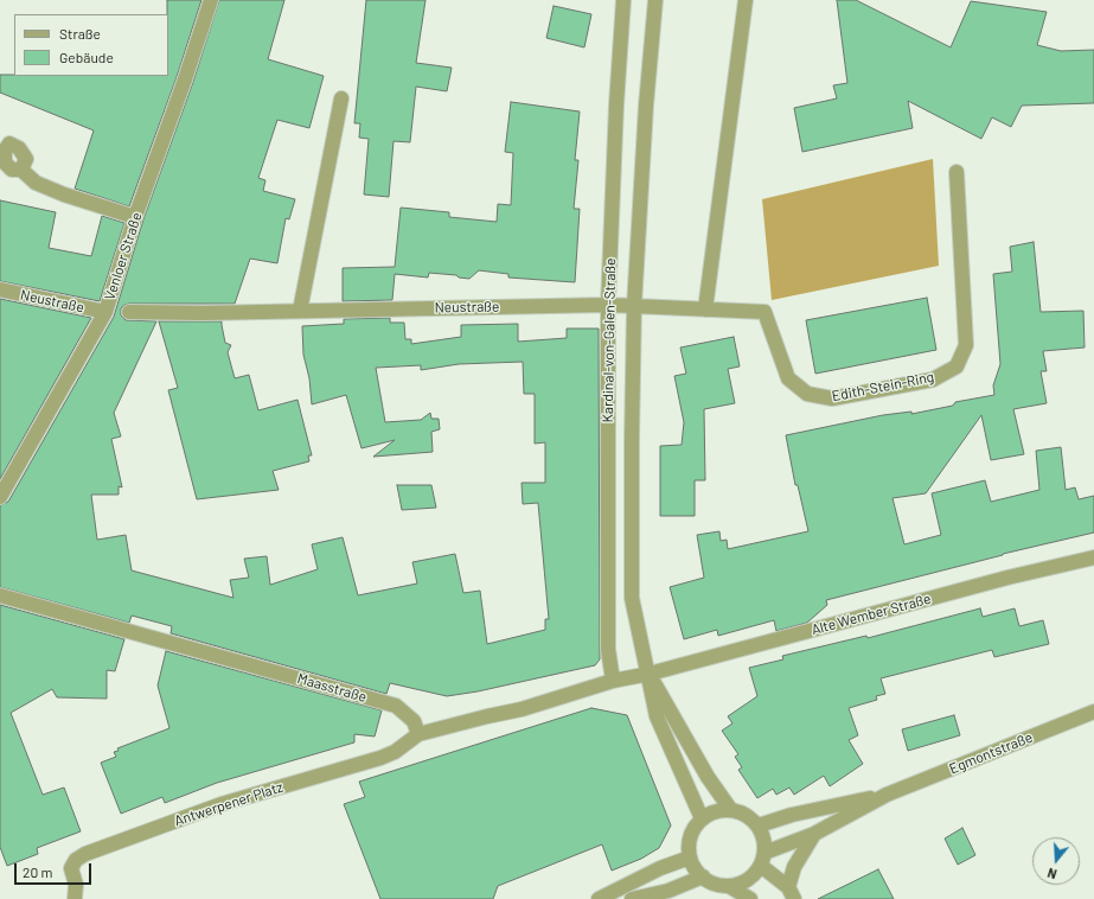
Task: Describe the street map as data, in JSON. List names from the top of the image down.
{
  "streets": {
    "street": [
      "Venloer Straße",
      "Neustraße",
      "Kardinal-von-Galen-Straße",
      "Edith-Stein-Ring",
      "Alte Wember Straße",
      "Maasstraße",
      "Egmontstraße",
      "Antwerpener Platz"
    ]
  },
  "crossings": [
    ["Venloer Straße", "Neustraße"],
    ["Neustraße", "Kardinal-von-Galen-Straße"],
    ["Neustraße", "Edith-Stein-Ring"],
    ["Kardinal-von-Galen-Straße", "Edith-Stein-Ring"],
    ["Kardinal-von-Galen-Straße", "Alte Wember Straße"],
    ["Kardinal-von-Galen-Straße", "Egmontstraße"],
    ["Maasstraße", "Antwerpener Platz"]
  ],
  "legend": ["Straße", "Gebäude"],
  "scale_bar": "20 m",
  "north": "bottom"
}
